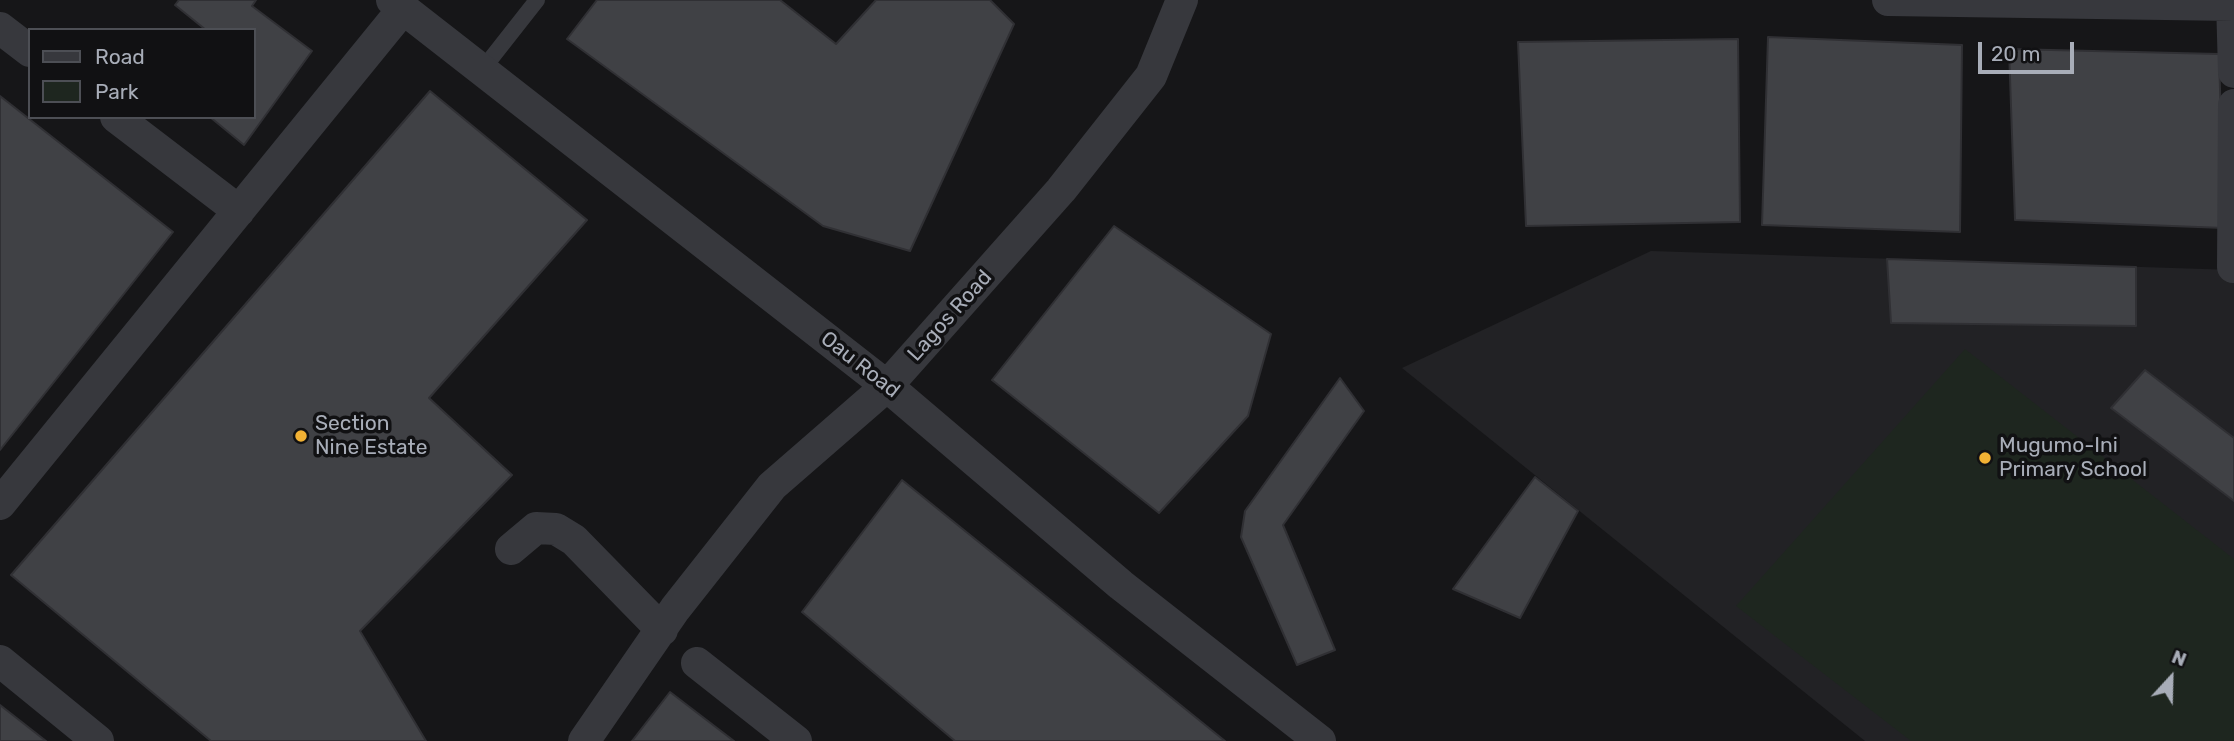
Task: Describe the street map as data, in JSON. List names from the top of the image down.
{
  "streets": {
    "street": ["Lagos Road", "Oau Road"]
  },
  "crossings": [
    ["Lagos Road", "Oau Road"]
  ],
  "places": ["Section Nine Estate", "Mugumo-Ini Primary School"],
  "legend": ["Road", "Park"],
  "scale_bar": "20 m",
  "north": "top"
}
